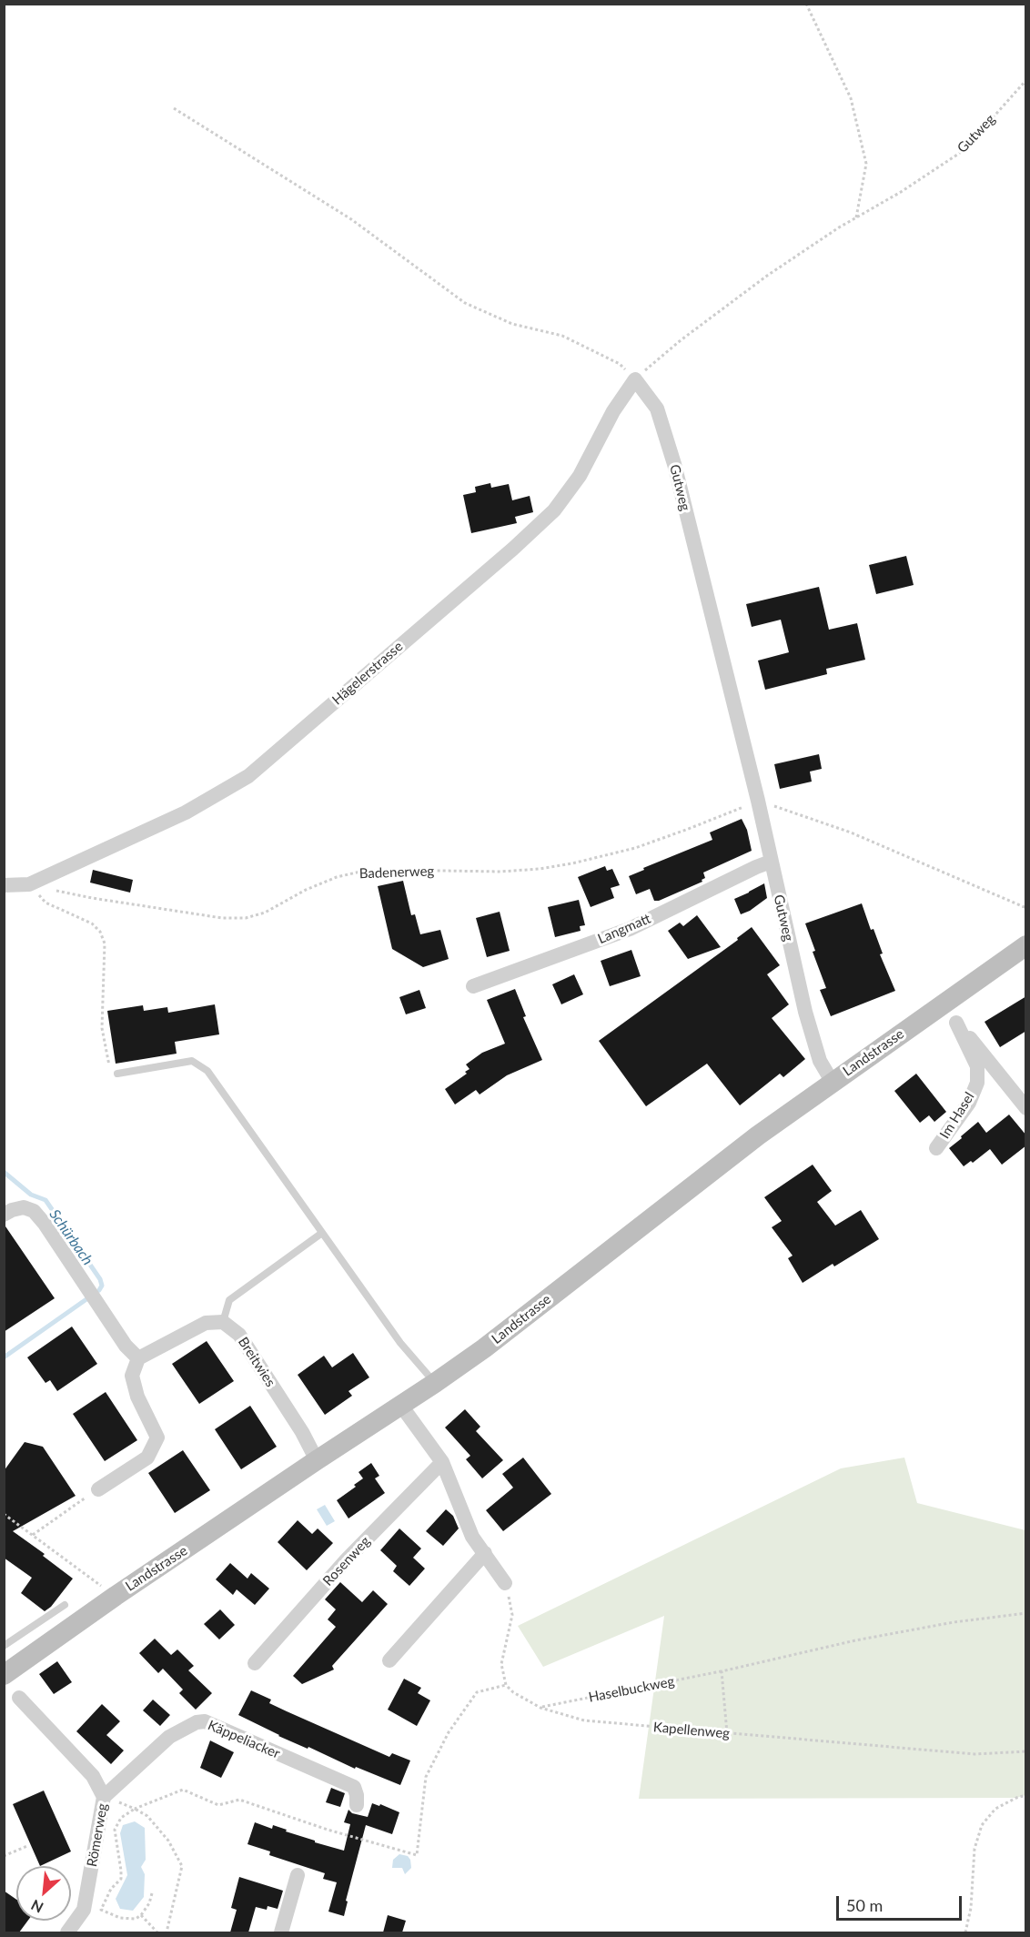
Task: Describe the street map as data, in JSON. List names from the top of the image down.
{
  "streets": {
    "main road": ["Landstrasse"],
    "street": [
      "Gutweg",
      "Hägelerstrasse",
      "Langmatt",
      "Im Hasel",
      "Breitwies",
      "Rosenweg",
      "Käppeliacker",
      "Römerweg"
    ],
    "path": ["Badenerweg", "Haselbuckweg", "Kapellenweg"]
  },
  "crossings": [
    ["Gutweg", "Hägelerstrasse"],
    ["Gutweg", "Badenerweg"],
    ["Gutweg", "Langmatt"],
    ["Gutweg", "Landstrasse"],
    ["Hägelerstrasse", "Badenerweg"],
    ["Landstrasse", "Im Hasel"],
    ["Landstrasse", "Breitwies"],
    ["Haselbuckweg", "Kapellenweg"],
    ["Käppeliacker", "Römerweg"]
  ],
  "water": ["Schürbach"],
  "scale_bar": "50 m",
  "north": "bottom left"
}
